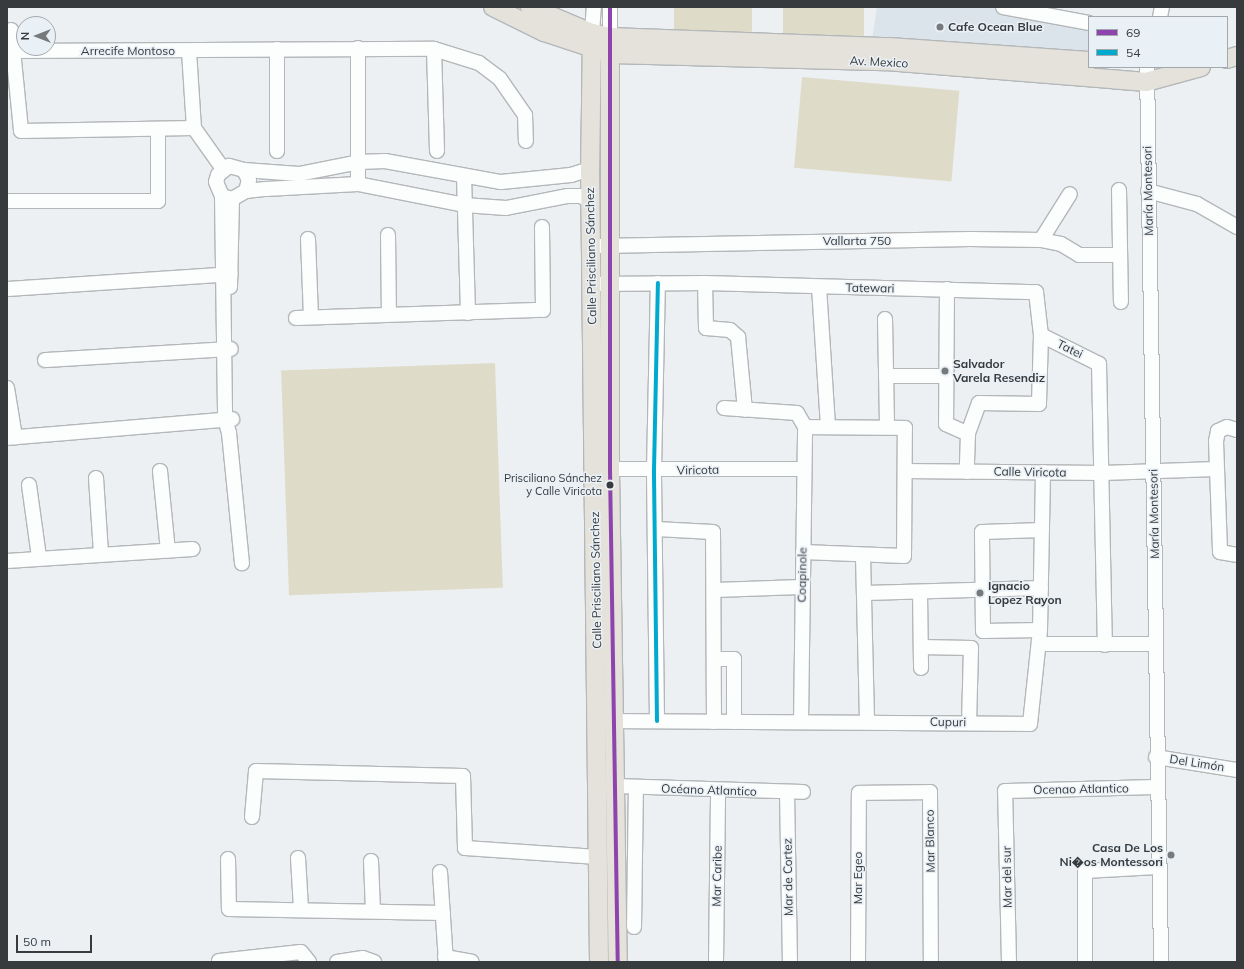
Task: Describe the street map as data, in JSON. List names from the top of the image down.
{
  "streets": {
    "main road": ["Av. Mexico", "Calle Prisciliano Sánchez"],
    "street": [
      "Arrecife Montoso",
      "María Montesori",
      "Vallarta 750",
      "Tatewari",
      "Tatei",
      "Viricota",
      "Calle Viricota",
      "Coapinole",
      "Cupuri",
      "Del Limón",
      "Ocenao Atlantico",
      "Océano Atlantico",
      "Mar Blanco",
      "Mar Caribe",
      "Mar de Cortez",
      "Mar del sur",
      "Mar Egeo"
    ]
  },
  "crossings": [
    ["Av. Mexico", "María Montesori"],
    ["Av. Mexico", "Calle Prisciliano Sánchez"],
    ["María Montesori", "Calle Viricota"],
    ["María Montesori", "Del Limón"],
    ["María Montesori", "Ocenao Atlantico"],
    ["Vallarta 750", "Calle Prisciliano Sánchez"],
    ["Calle Prisciliano Sánchez", "Tatewari"],
    ["Calle Prisciliano Sánchez", "Viricota"],
    ["Calle Prisciliano Sánchez", "Cupuri"],
    ["Calle Prisciliano Sánchez", "Océano Atlantico"],
    ["Tatewari", "Tatei"],
    ["Tatei", "Calle Viricota"],
    ["Viricota", "Coapinole"],
    ["Calle Viricota", "Cupuri"],
    ["Coapinole", "Cupuri"],
    ["Ocenao Atlantico", "Mar del sur"],
    ["Océano Atlantico", "Mar Caribe"],
    ["Océano Atlantico", "Mar de Cortez"],
    ["Mar Blanco", "Mar Egeo"]
  ],
  "places": [
    "Cafe Ocean Blue",
    "Salvador Varela Resendiz",
    "Prisciliano Sánchez y Calle Viricota",
    "Ignacio Lopez Rayon",
    "Casa De Los Ni�os Montessori"
  ],
  "lines": ["transit line 69", "transit line 54"],
  "legend": ["69", "54"],
  "scale_bar": "50 m",
  "north": "left"
}
